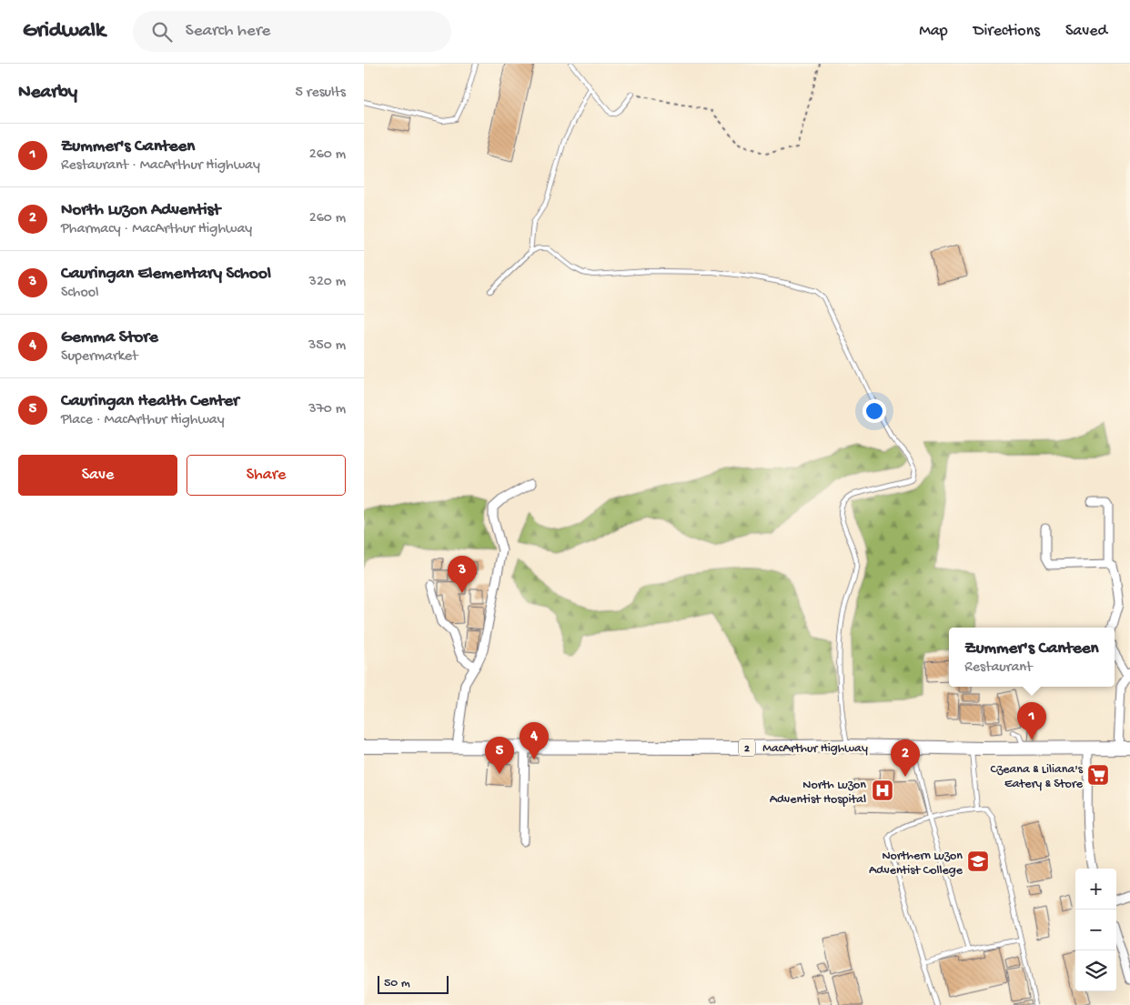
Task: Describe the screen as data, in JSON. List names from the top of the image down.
{
  "streets": {
    "highway": ["MacArthur Highway", "2"]
  },
  "places": {
    "supermarket": ["Czeana & Liliana's Eatery & Store"],
    "hospital": ["North Luzon Adventist Hospital"],
    "school or university": ["Northern Luzon Adventist College"]
  },
  "scale_bar": "50 m",
  "page": {
    "header": "Gridwalk",
    "search": "Search here",
    "nav": ["Map", "Directions", "Saved"],
    "heading": ["Nearby", "5 results"],
    "list": [
      {
        "mark": "1",
        "name": "Zummer's Canteen",
        "note": "Restaurant · MacArthur Highway",
        "value": "260 m"
      },
      {
        "mark": "2",
        "name": "North Luzon Adventist",
        "note": "Pharmacy · MacArthur Highway",
        "value": "260 m"
      },
      {
        "mark": "3",
        "name": "Cauringan Elementary School",
        "note": "School",
        "value": "320 m"
      },
      {
        "mark": "4",
        "name": "Gemma Store",
        "note": "Supermarket",
        "value": "350 m"
      },
      {
        "mark": "5",
        "name": "Cauringan Health Center",
        "note": "Place · MacArthur Highway",
        "value": "370 m"
      }
    ],
    "buttons": ["Save", "Share"],
    "pins": [
      "3",
      "1",
      "4",
      "5",
      "2"
    ],
    "popup": ["Zummer's Canteen", "Restaurant"],
    "map_buttons": ["+", "−"],
    "scale": "50 m"
  }
}
